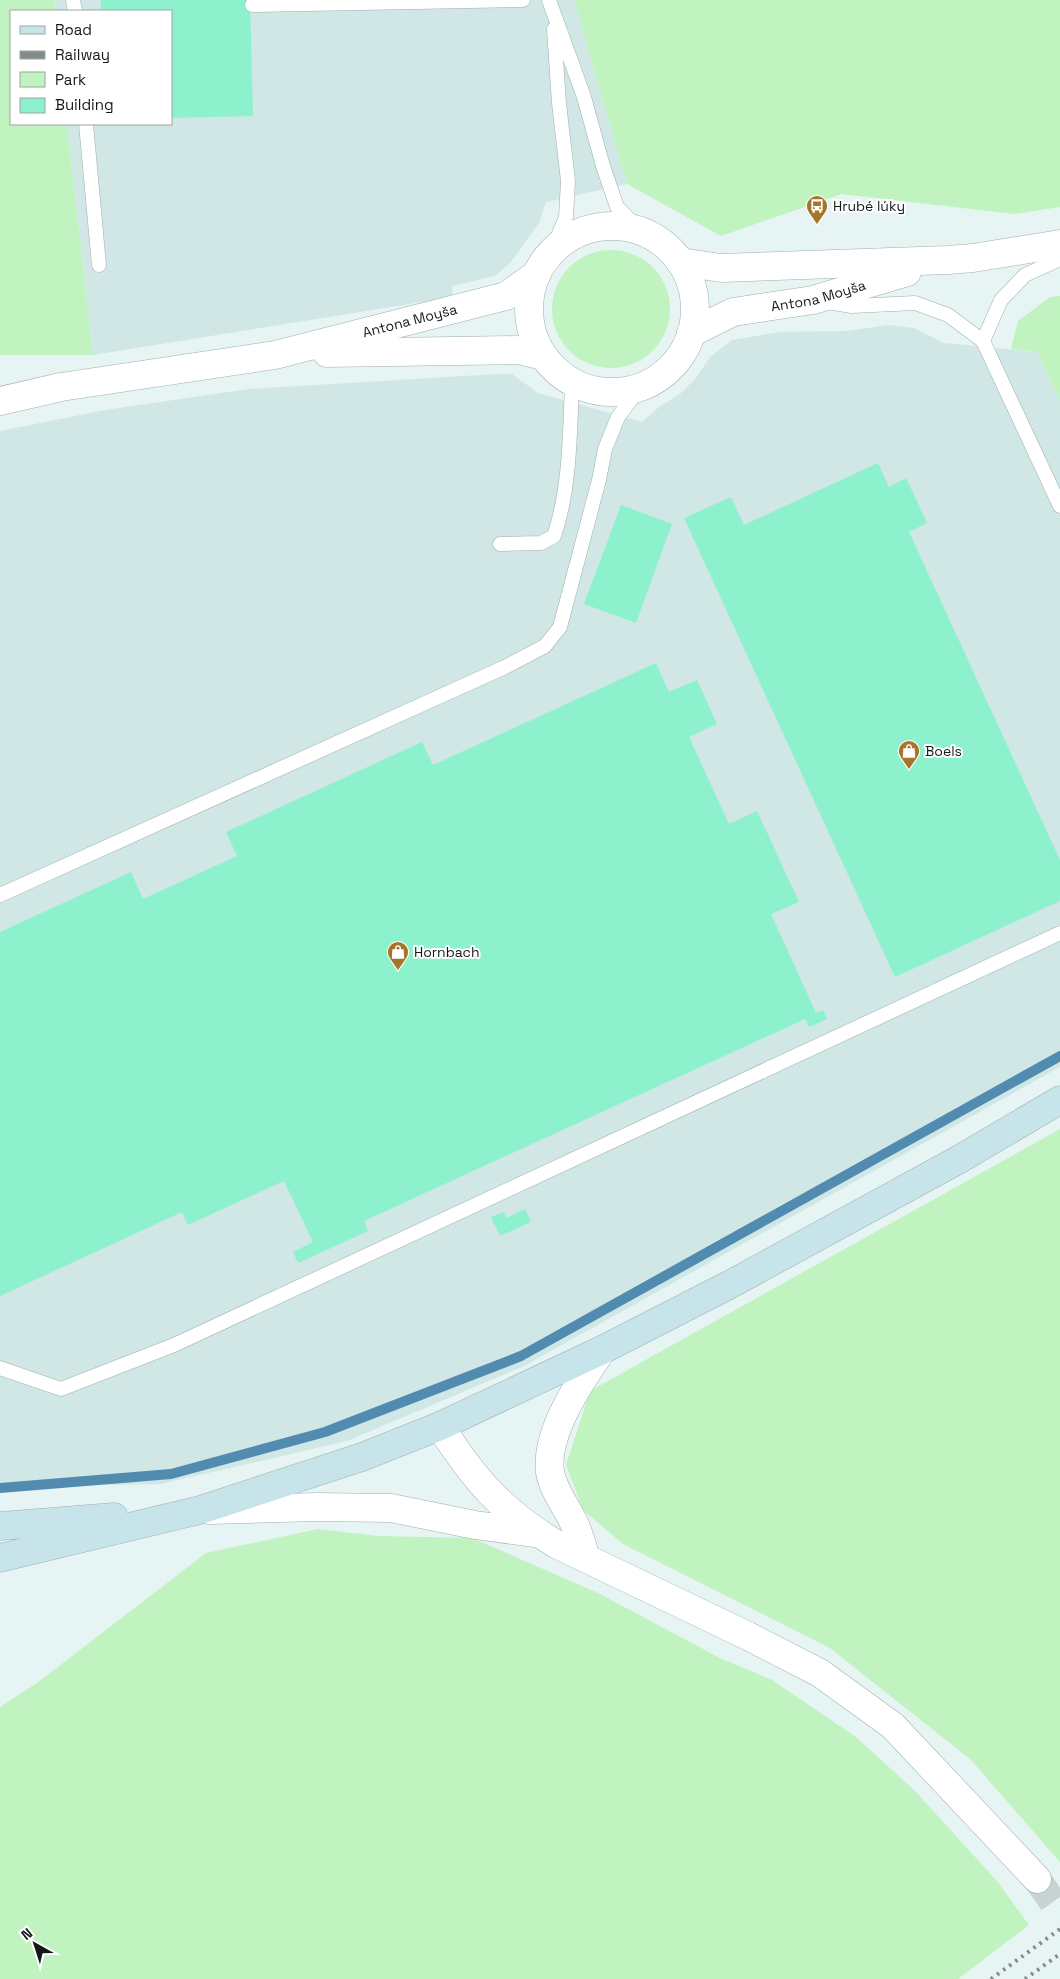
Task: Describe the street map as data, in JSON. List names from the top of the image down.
{
  "streets": {
    "street": ["Antona Moyša"]
  },
  "places": {
    "bus stop": ["Hrubé lúky"],
    "shop": ["Boels", "Hornbach"]
  },
  "legend": [
    "Road",
    "Railway",
    "Park",
    "Building"
  ],
  "north": "top left"
}
